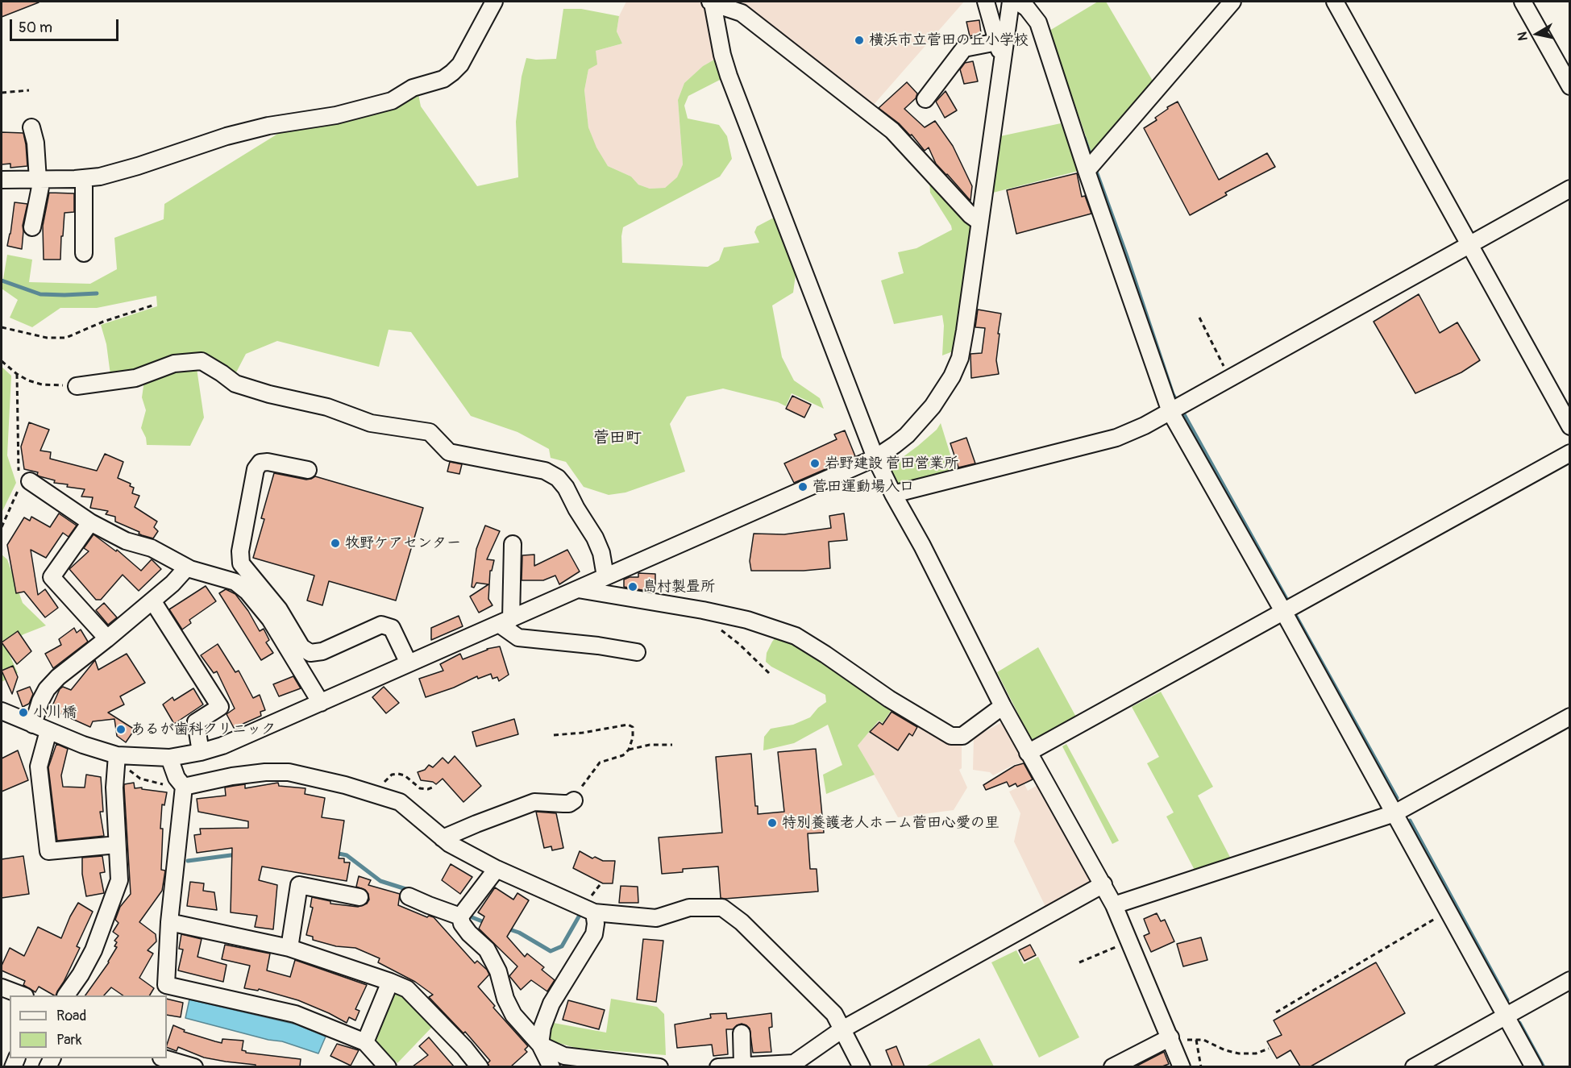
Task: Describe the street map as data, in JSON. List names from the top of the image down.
{
  "districts": ["菅田町"],
  "places": [
    "横浜市立菅田の丘小学校",
    "岩野建設 菅田営業所",
    "菅田運動場入口",
    "牧野ケアセンター",
    "島村製畳所",
    "小川橋",
    "あるが歯科クリニック",
    "特別養護老人ホーム菅田心愛の里"
  ],
  "legend": ["Road", "Park"],
  "scale_bar": "50 m",
  "north": "left"
}
